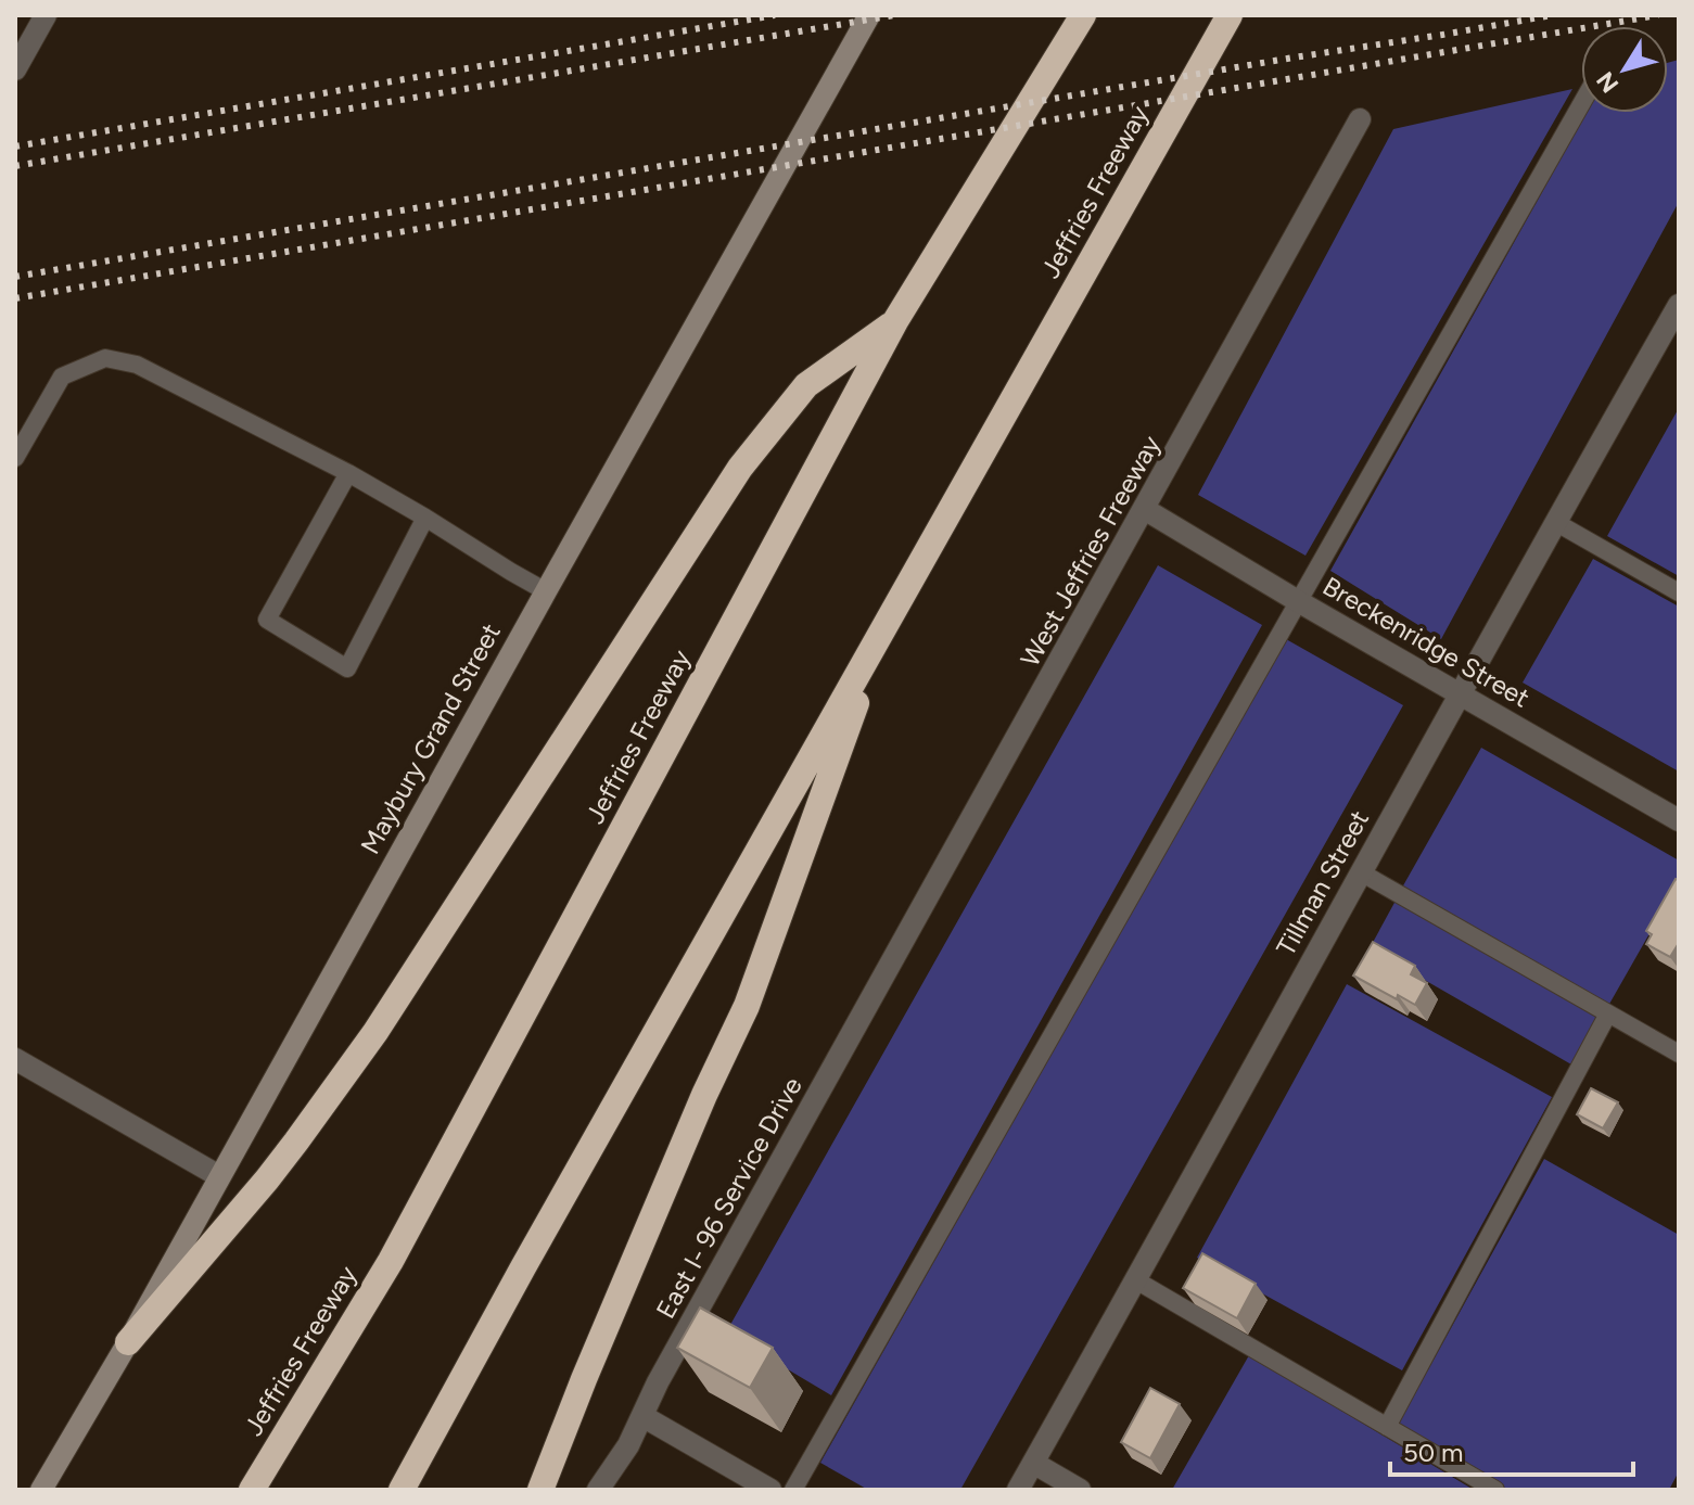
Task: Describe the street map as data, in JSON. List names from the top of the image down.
{
  "streets": {
    "highway": ["Jeffries Freeway"],
    "street": [
      "West Jeffries Freeway",
      "Breckenridge Street",
      "Maybury Grand Street",
      "Tillman Street",
      "East I- 96 Service Drive"
    ]
  },
  "crossings": [
    ["West Jeffries Freeway", "Breckenridge Street"],
    ["West Jeffries Freeway", "East I- 96 Service Drive"],
    ["Breckenridge Street", "Tillman Street"]
  ],
  "scale_bar": "50 m",
  "north": "bottom left"
}
